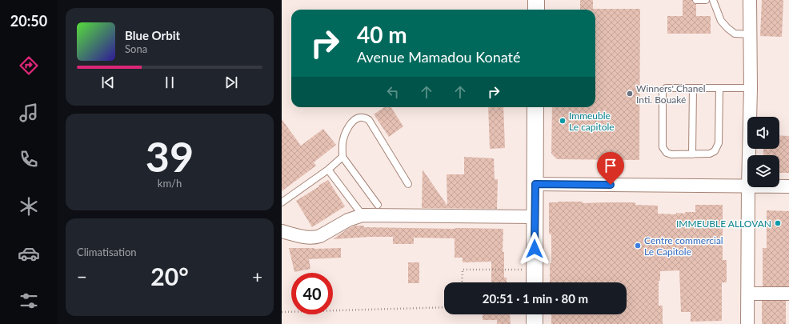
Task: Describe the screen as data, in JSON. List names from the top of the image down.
{
  "places": [
    "Winners' Chanel Inti. Bouaké",
    "Immeuble Le capitole",
    "IMMEUBLE ALLOVAN",
    "Centre commercial Le Capitole"
  ],
  "page": {
    "tabs": "20:50",
    "turn": ["40 m", "Avenue Mamadou Konaté"],
    "song": ["Blue Orbit", "Sona"],
    "tile": [
      ["39", "km/h"],
      "Climatisation"
    ],
    "heat": ["−", "20°", "+"],
    "limit": "40",
    "trip": "20:51 · 1 min · 80 m"
  }
}
